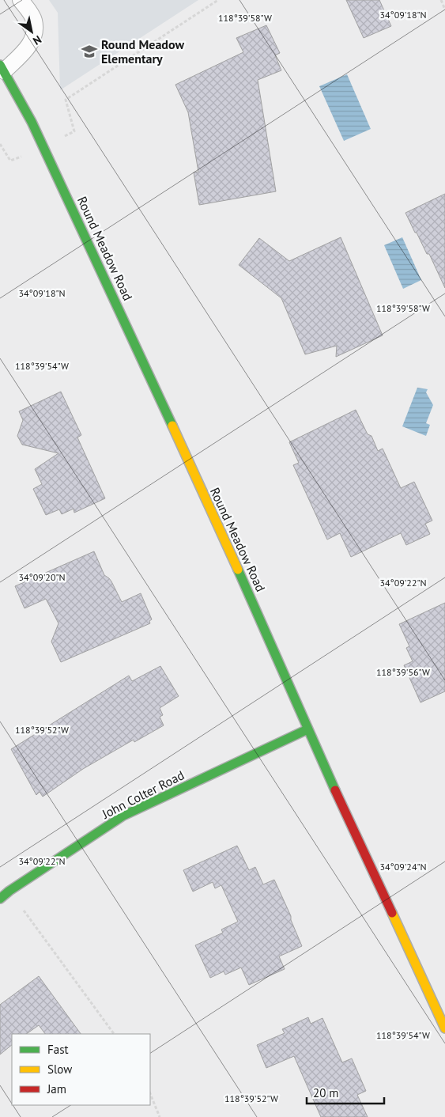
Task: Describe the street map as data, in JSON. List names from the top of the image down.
{
  "streets": {
    "street": ["Round Meadow Road", "John Colter Road"]
  },
  "crossings": [
    ["Round Meadow Road", "John Colter Road"]
  ],
  "places": {
    "school or university": ["Round Meadow Elementary"]
  },
  "legend": ["Fast", "Slow", "Jam"],
  "scale_bar": "20 m",
  "north": "bottom right",
  "coordinates": [
    "34°09'18\"N",
    "118°39'58\"W",
    "118°39'54\"W",
    "34°09'20\"N",
    "34°09'22\"N",
    "118°39'56\"W",
    "118°39'52\"W",
    "34°09'24\"N"
  ]
}
